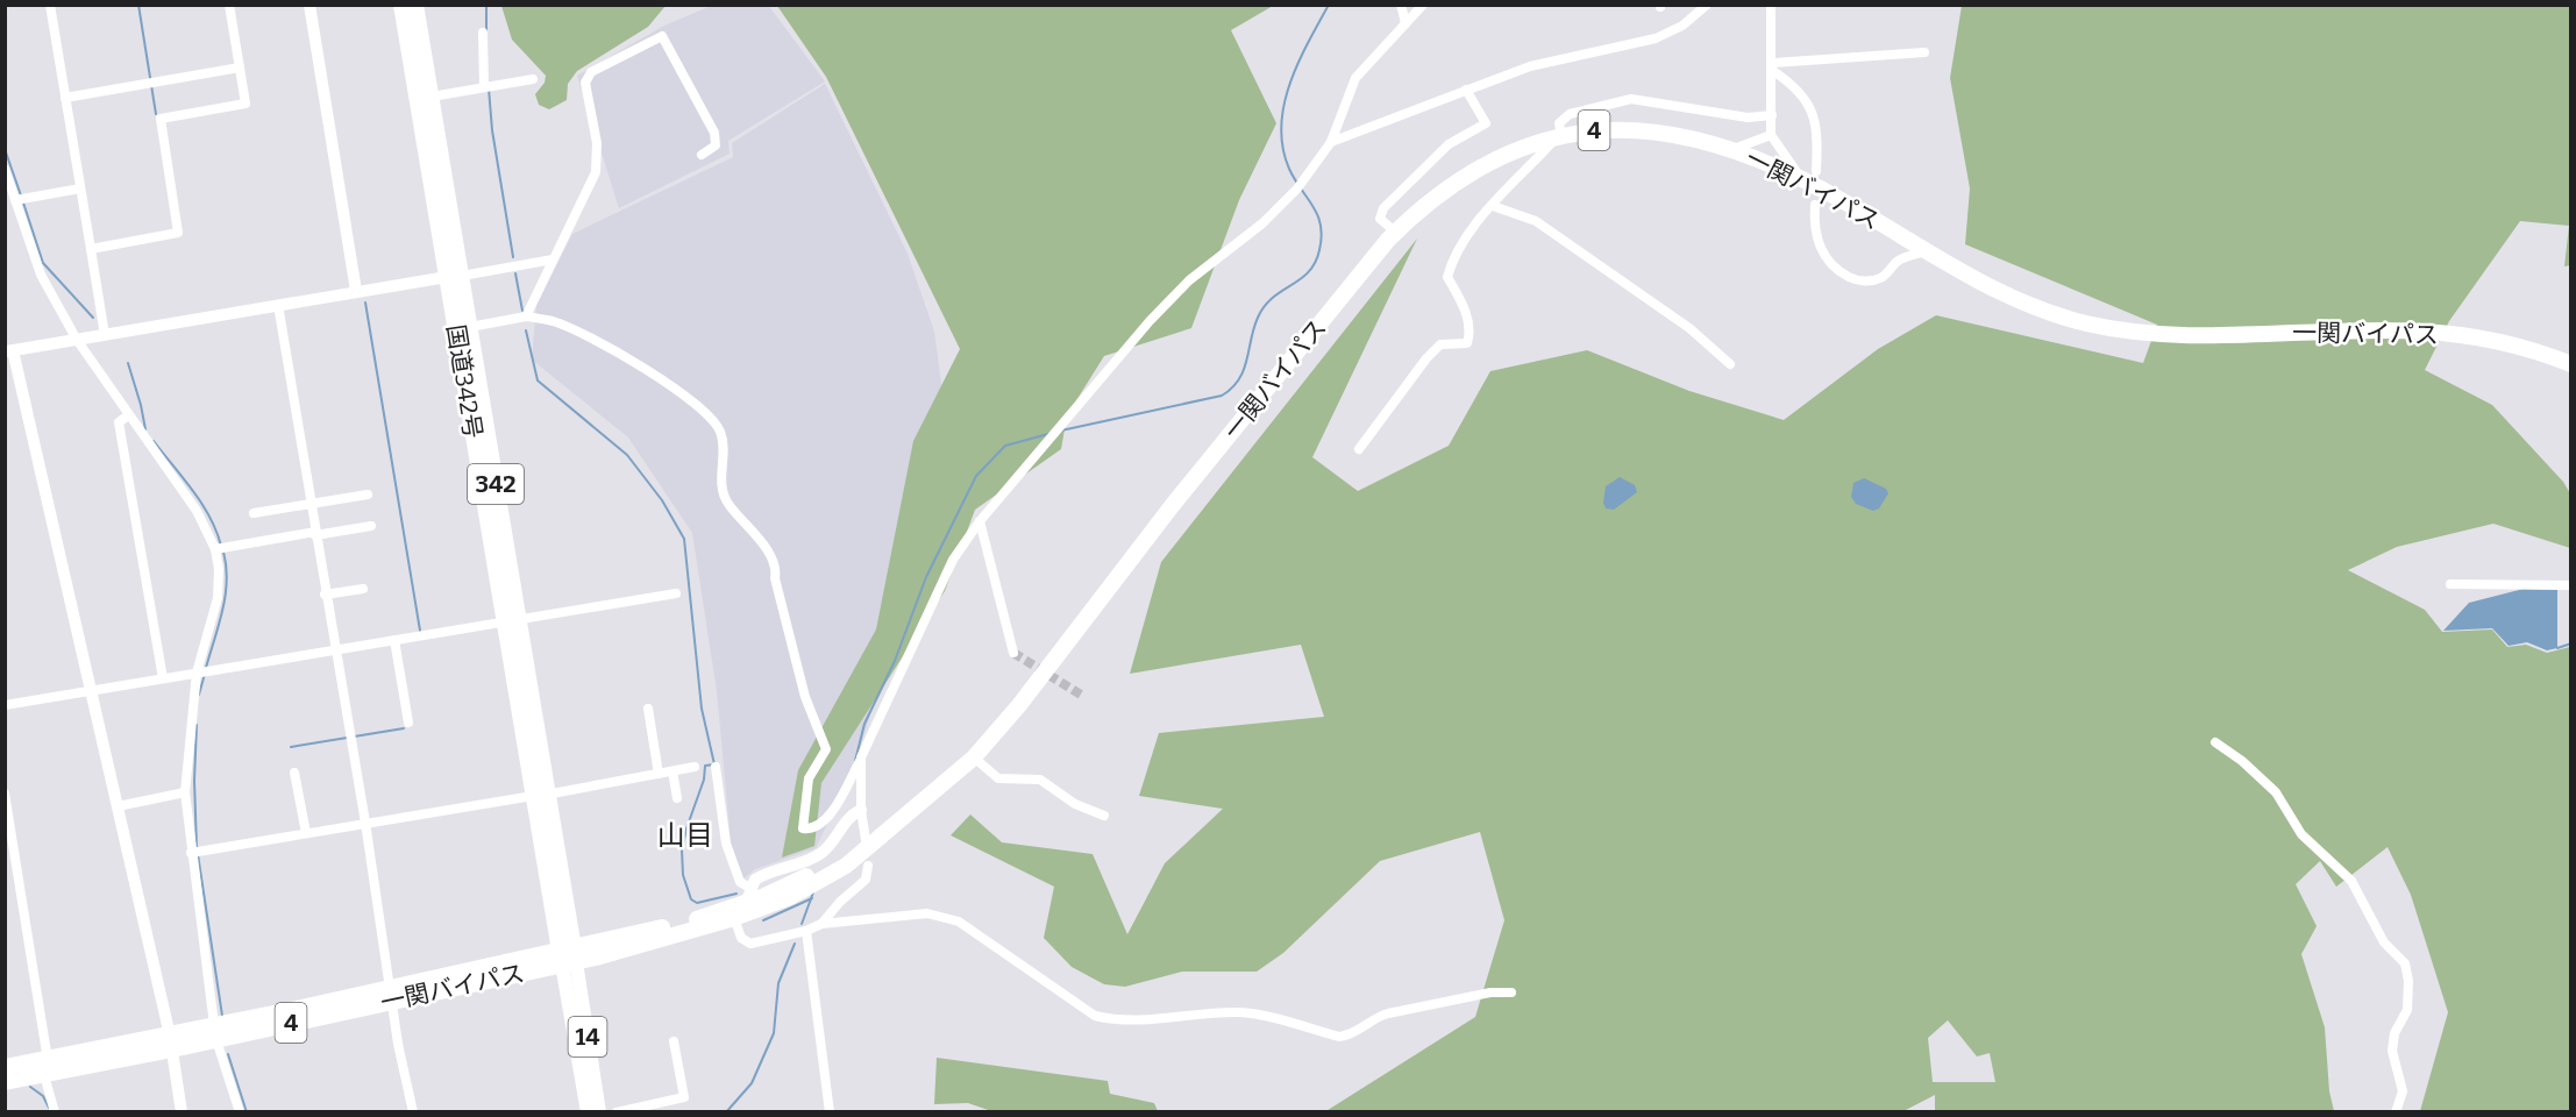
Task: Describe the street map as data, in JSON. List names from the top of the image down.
{
  "streets": {
    "highway": [
      "4",
      "一関バイパス",
      "国道342号",
      "342"
    ],
    "main road": ["14"]
  },
  "crossings": [
    ["一関バイパス", "国道342号"],
    ["一関バイパス", "14"],
    ["国道342号", "14"]
  ],
  "districts": ["山目"]
}
